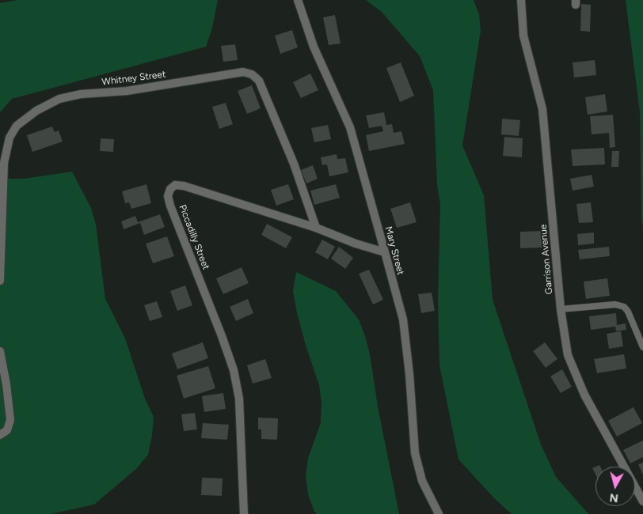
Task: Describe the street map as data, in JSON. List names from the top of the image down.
{
  "streets": {
    "street": [
      "Whitney Street",
      "Piccadilly Street",
      "Mary Street",
      "Garrison Avenue"
    ]
  },
  "crossings": [
    ["Whitney Street", "Piccadilly Street"],
    ["Piccadilly Street", "Mary Street"]
  ],
  "north": "bottom"
}
